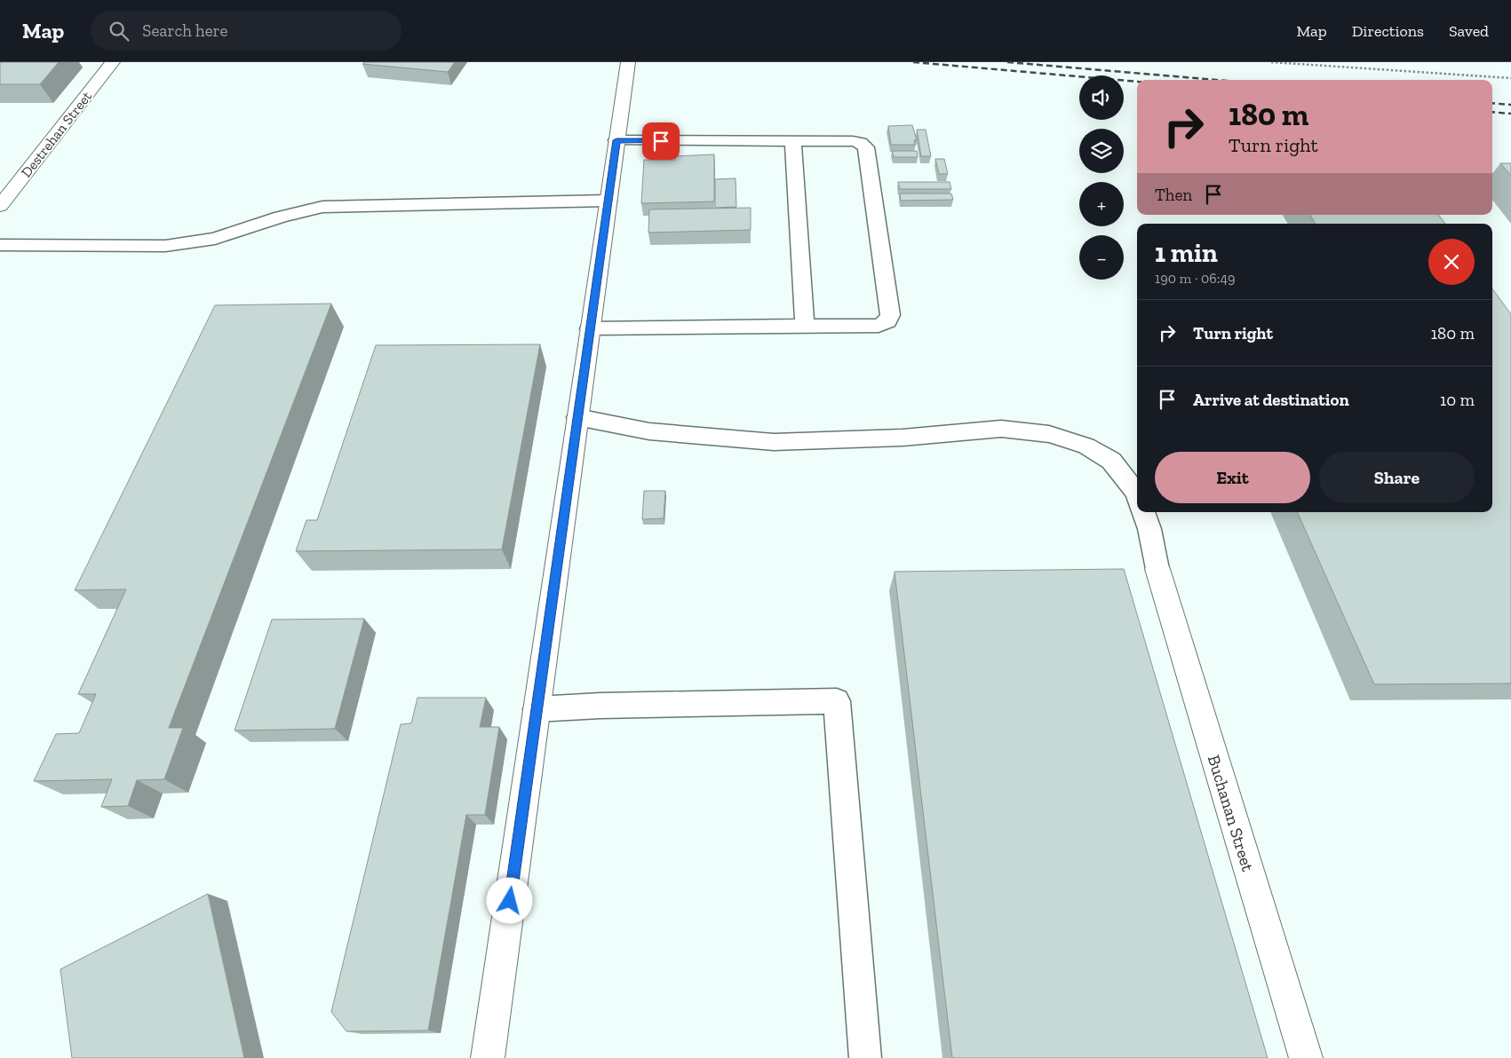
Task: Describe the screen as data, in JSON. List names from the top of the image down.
{
  "streets": {
    "street": ["Destrehan Street", "Buchanan Street"]
  },
  "page": {
    "header": "Map",
    "search": "Search here",
    "nav": ["Map", "Directions", "Saved"],
    "map_buttons": ["+", "−"],
    "turn": ["180 m", "Turn right"],
    "then": "Then",
    "heading": ["1 min", "190 m · 06:49"],
    "list": [
      {
        "name": "Turn right",
        "value": "180 m"
      },
      {
        "name": "Arrive at destination",
        "value": "10 m"
      }
    ],
    "buttons": ["Exit", "Share"]
  }
}
